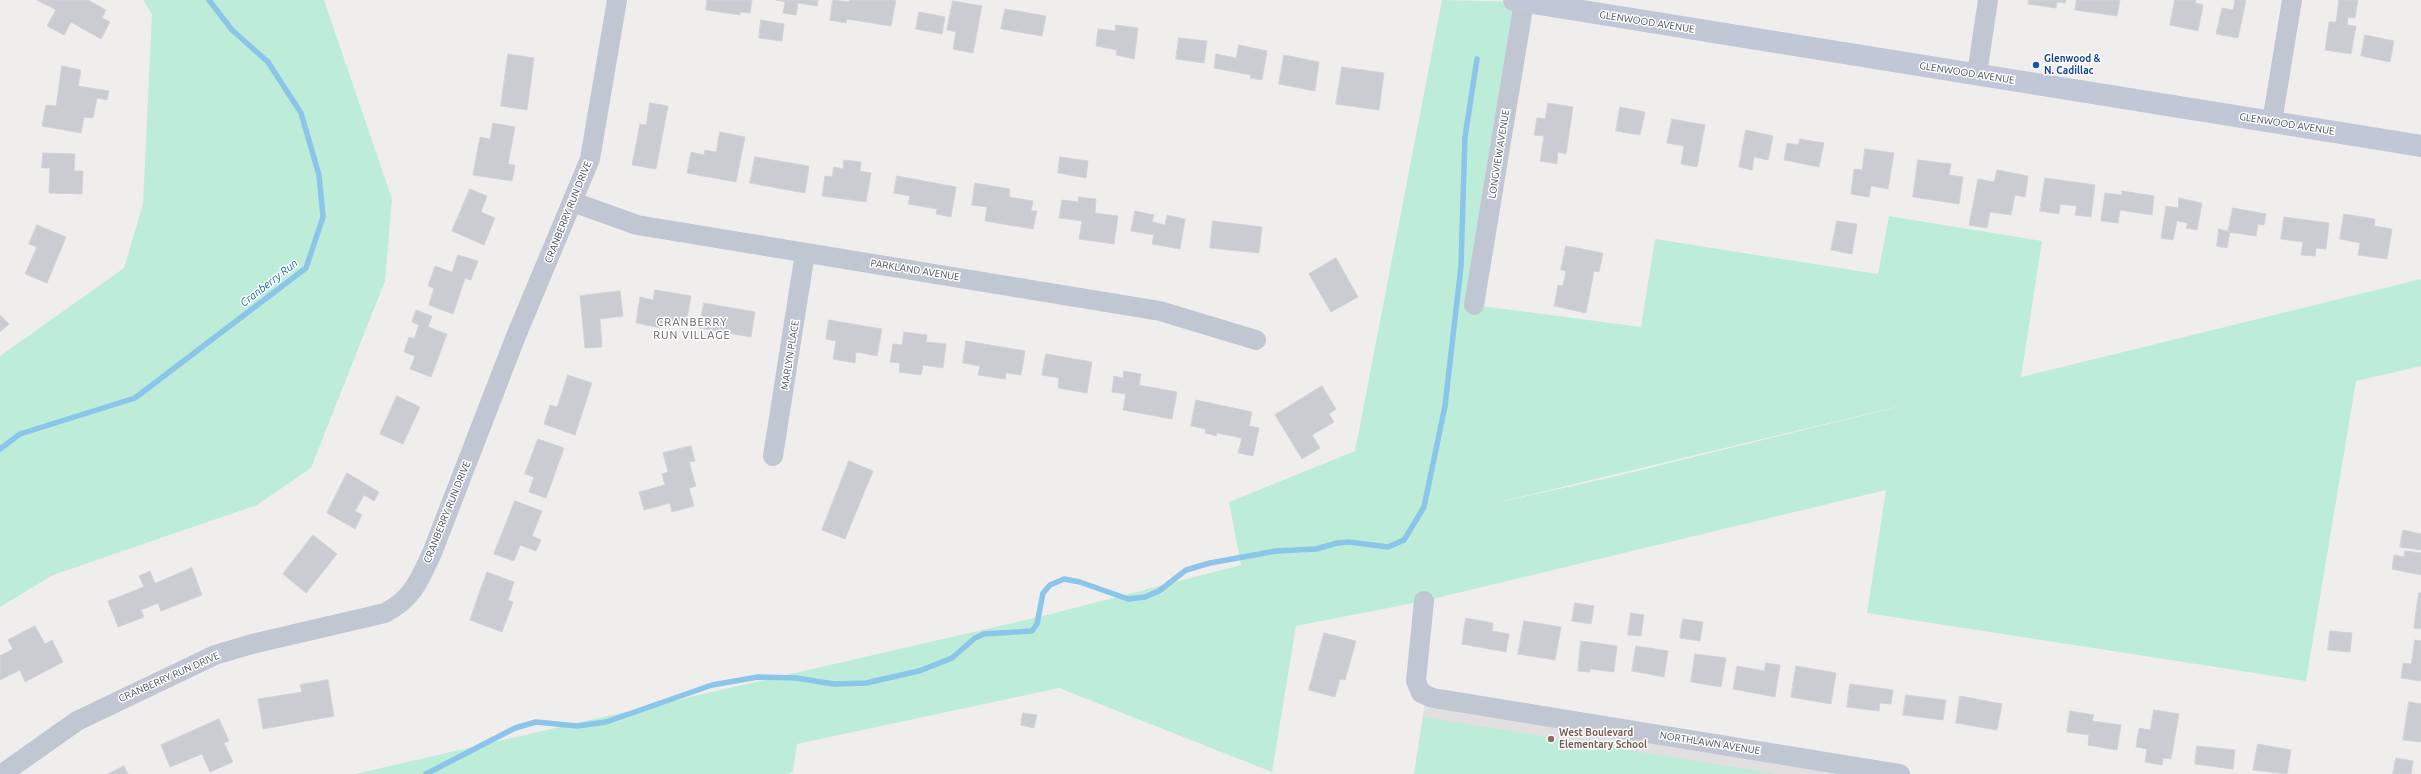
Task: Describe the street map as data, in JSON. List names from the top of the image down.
{
  "streets": {
    "street": [
      "GLENWOOD AVENUE",
      "LONGVIEW AVENUE",
      "CRANBERRY RUN DRIVE",
      "PARKLAND AVENUE",
      "MARLYN PLACE",
      "NORTHLAWN AVENUE"
    ]
  },
  "crossings": [
    ["GLENWOOD AVENUE", "LONGVIEW AVENUE"],
    ["CRANBERRY RUN DRIVE", "PARKLAND AVENUE"],
    ["PARKLAND AVENUE", "MARLYN PLACE"]
  ],
  "districts": ["CRANBERRY RUN VILLAGE"],
  "water": ["Cranberry Run"],
  "places": ["Glenwood & N. Cadillac", "West Boulevard Elementary School"]
}
